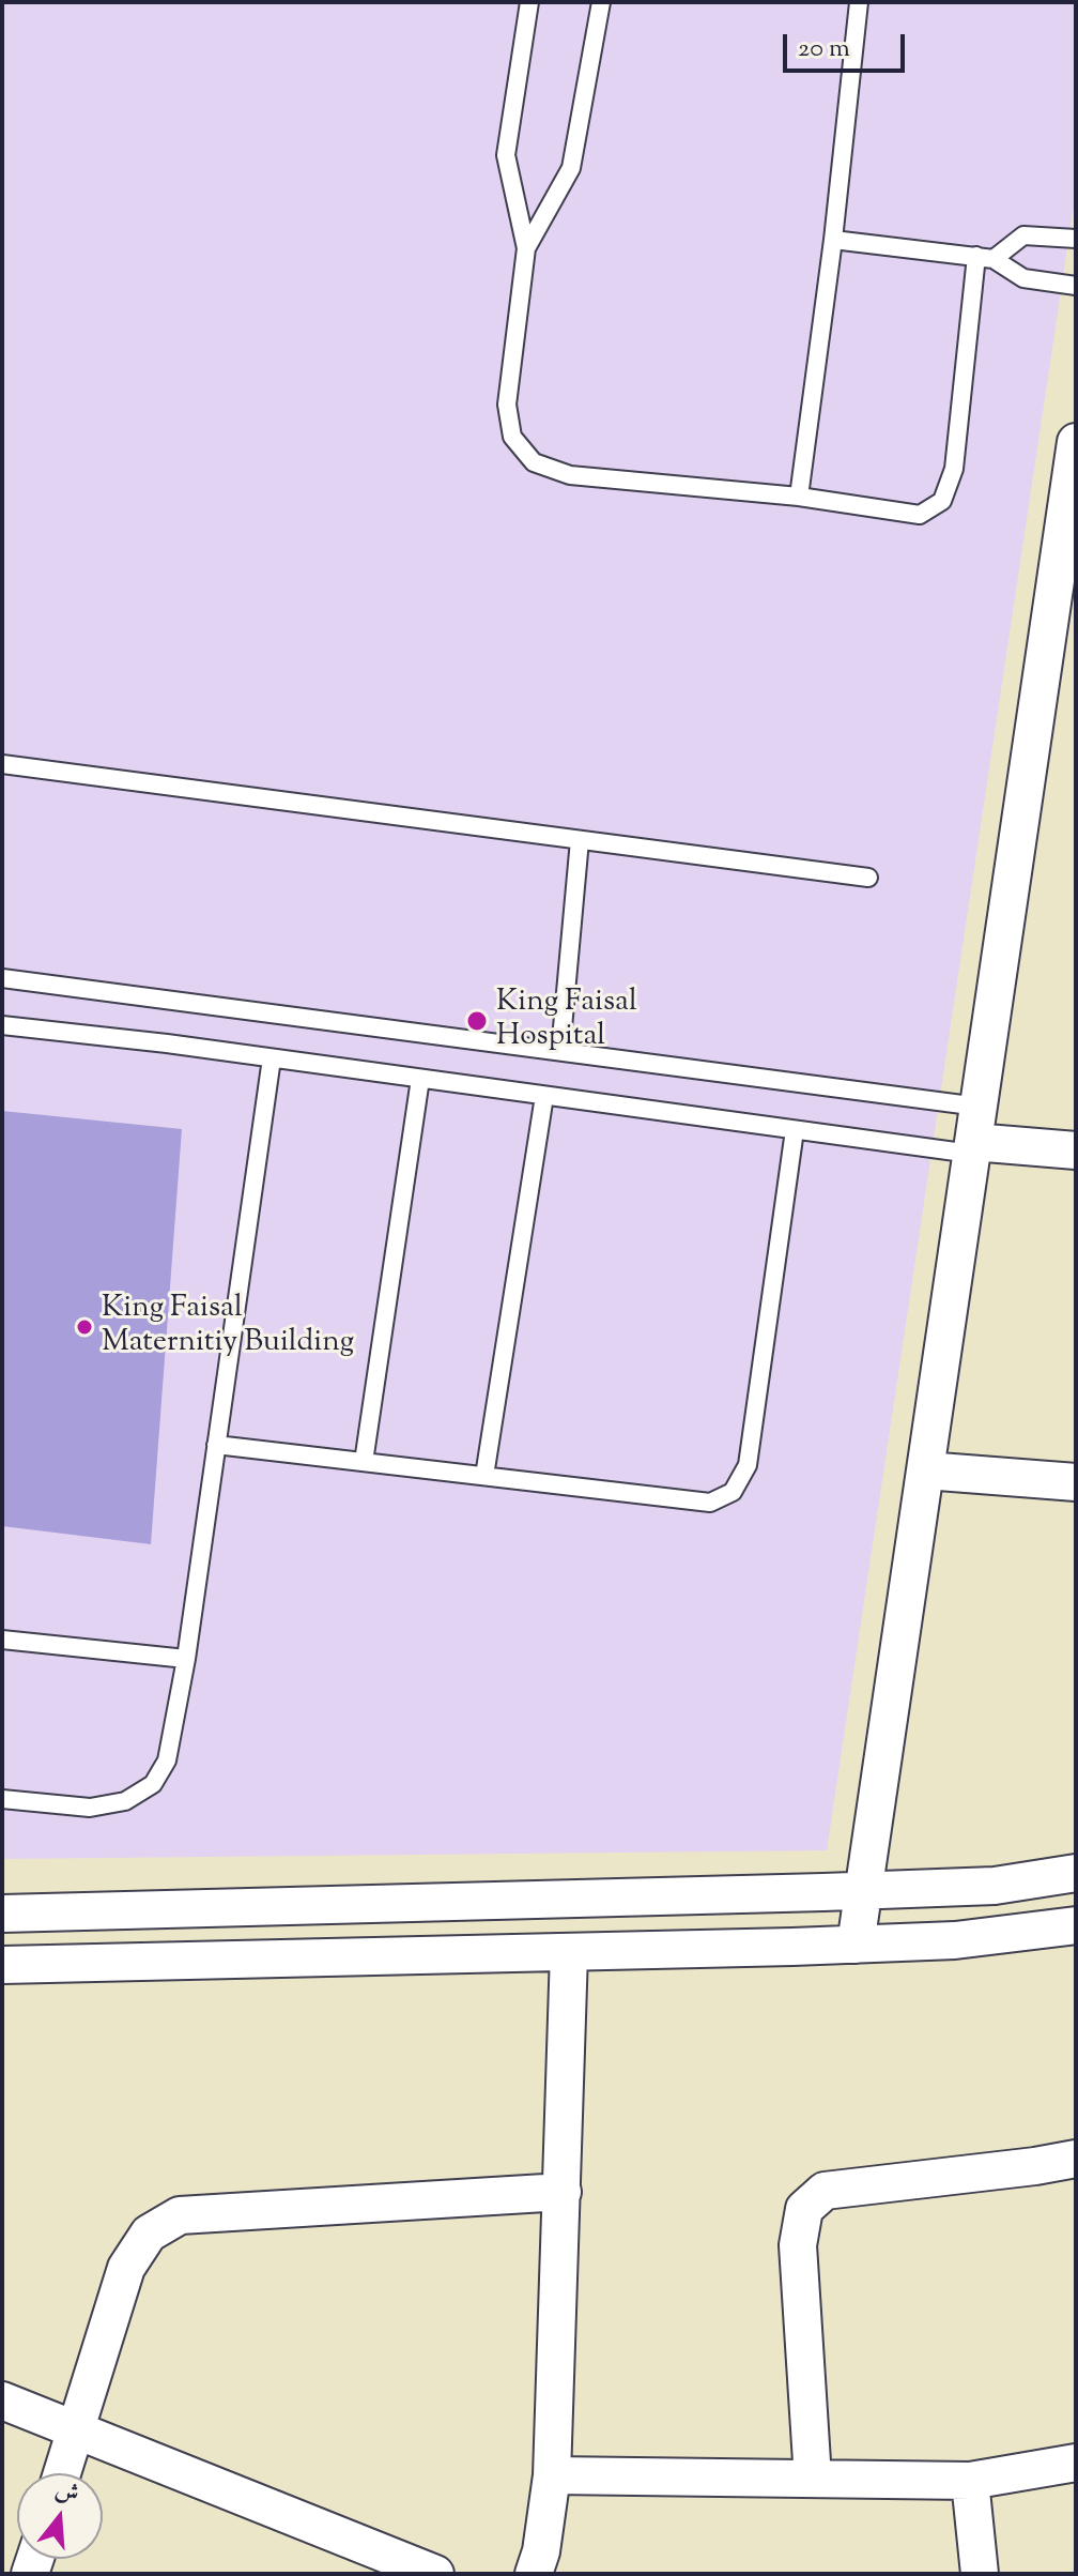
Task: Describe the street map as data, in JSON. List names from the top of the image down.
{
  "places": ["King Faisal Hospital", "King Faisal Maternitiy Building"],
  "scale_bar": "20 m",
  "north": "top"
}
